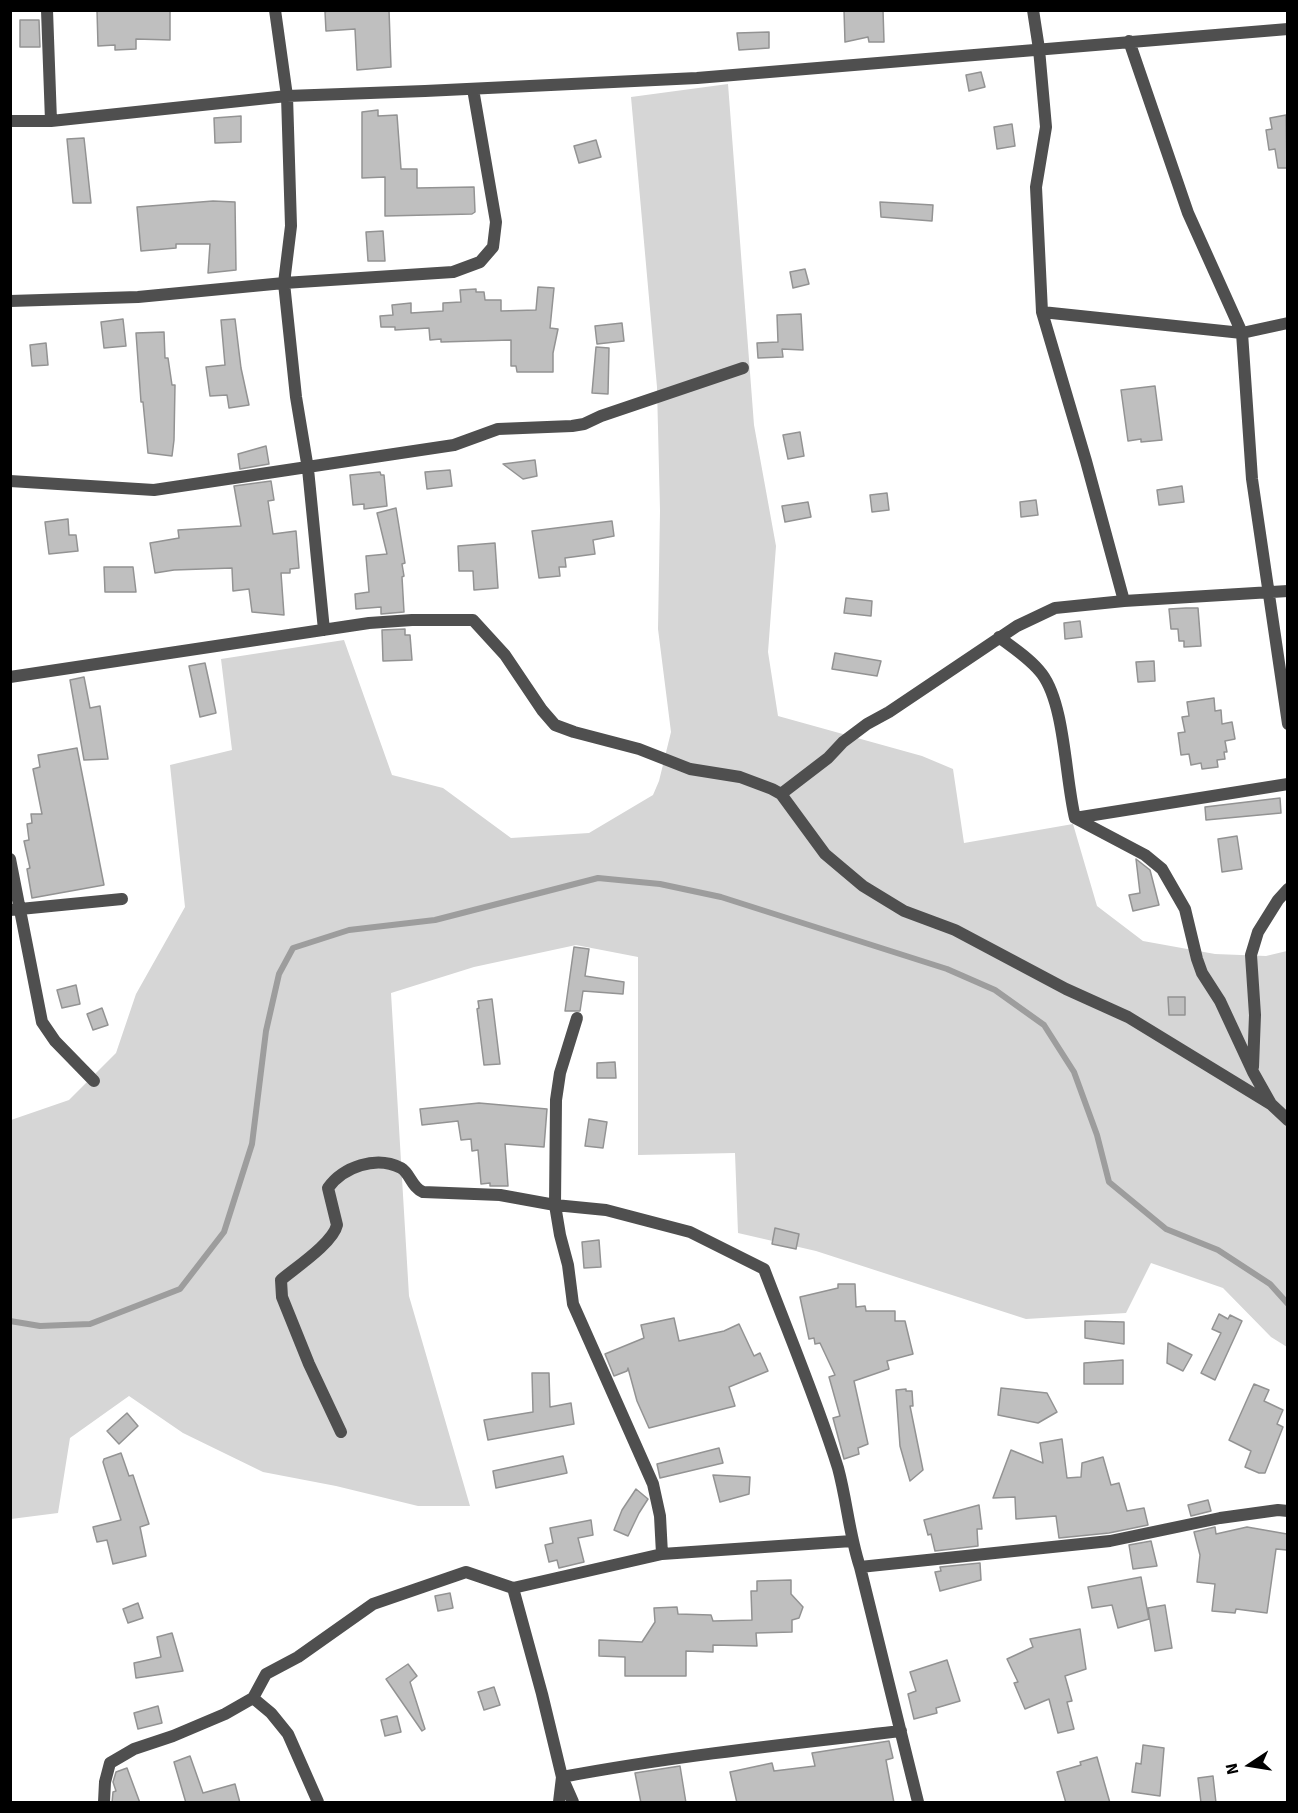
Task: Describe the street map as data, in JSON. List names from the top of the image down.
{
  "north": "left"
}
